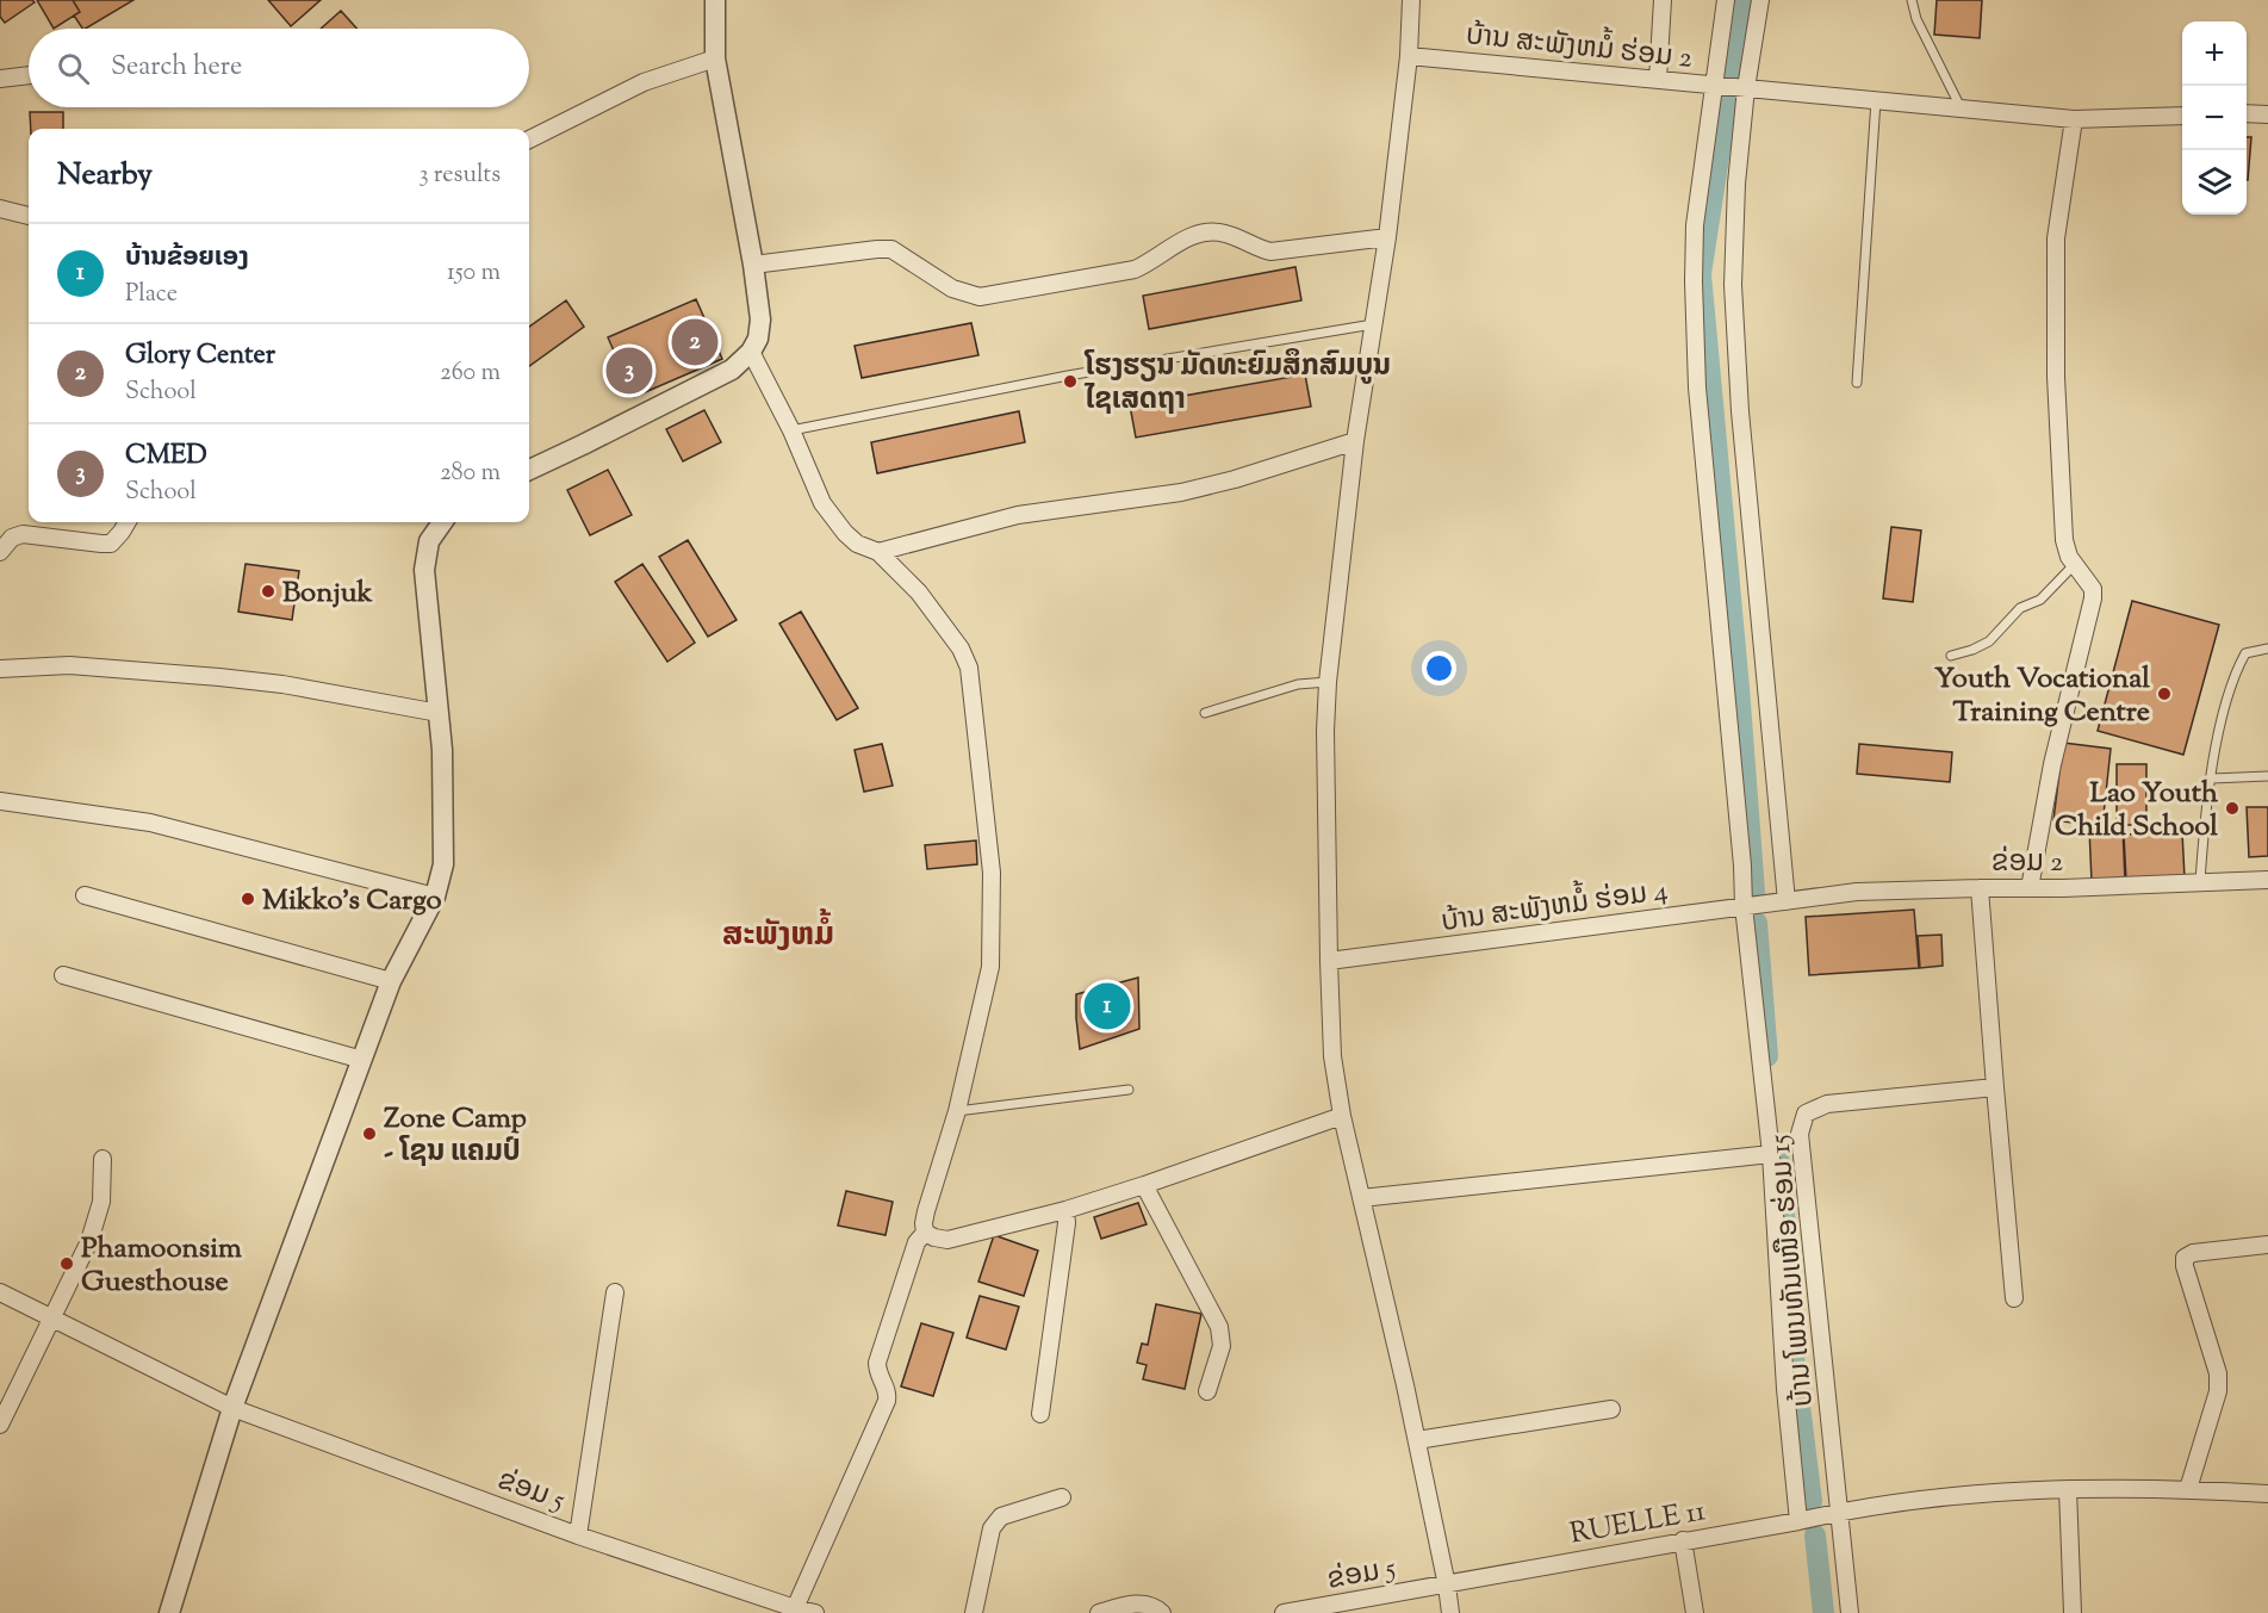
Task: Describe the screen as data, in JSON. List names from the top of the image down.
{
  "streets": {
    "street": [
      "ບ້ານ ສະພັງຫມໍ້ ຮ່ອມ 2",
      "ຂ່ອມ 2",
      "ບ້ານ ສະພັງຫມໍ້ ຮ່ອມ 4",
      "ບ້ານ ໂພນທັນເໜືອ ຮ່ອມ 15",
      "ຂ່ອມ 5",
      "RUELLE 11"
    ]
  },
  "crossings": [
    ["ຂ່ອມ 2", "ບ້ານ ສະພັງຫມໍ້ ຮ່ອມ 4"],
    ["ບ້ານ ໂພນທັນເໜືອ ຮ່ອມ 15", "RUELLE 11"],
    ["ຂ່ອມ 5", "RUELLE 11"]
  ],
  "districts": ["ສະພັງຫມໍ້"],
  "places": [
    "ໂຮງຮຽນ ມັດທະຍົມສຶກສົມບູນ ໄຊເສດຖາ",
    "Bonjuk",
    "Youth Vocational Training Centre",
    "Lao Youth Child School",
    "Mikko's Cargo",
    "Zone Camp - ໂຊນ ແຄມປ໌",
    "Phamoonsim Guesthouse"
  ],
  "page": {
    "map_buttons": ["+", "−"],
    "search": "Search here",
    "heading": ["Nearby", "3 results"],
    "list": [
      {
        "mark": "1",
        "name": "ບ້ານຂ້ອຍເອງ",
        "note": "Place",
        "value": "150 m"
      },
      {
        "mark": "2",
        "name": "Glory Center",
        "note": "School",
        "value": "260 m"
      },
      {
        "mark": "3",
        "name": "CMED",
        "note": "School",
        "value": "280 m"
      }
    ],
    "pins": ["2", "3", "1"]
  }
}
